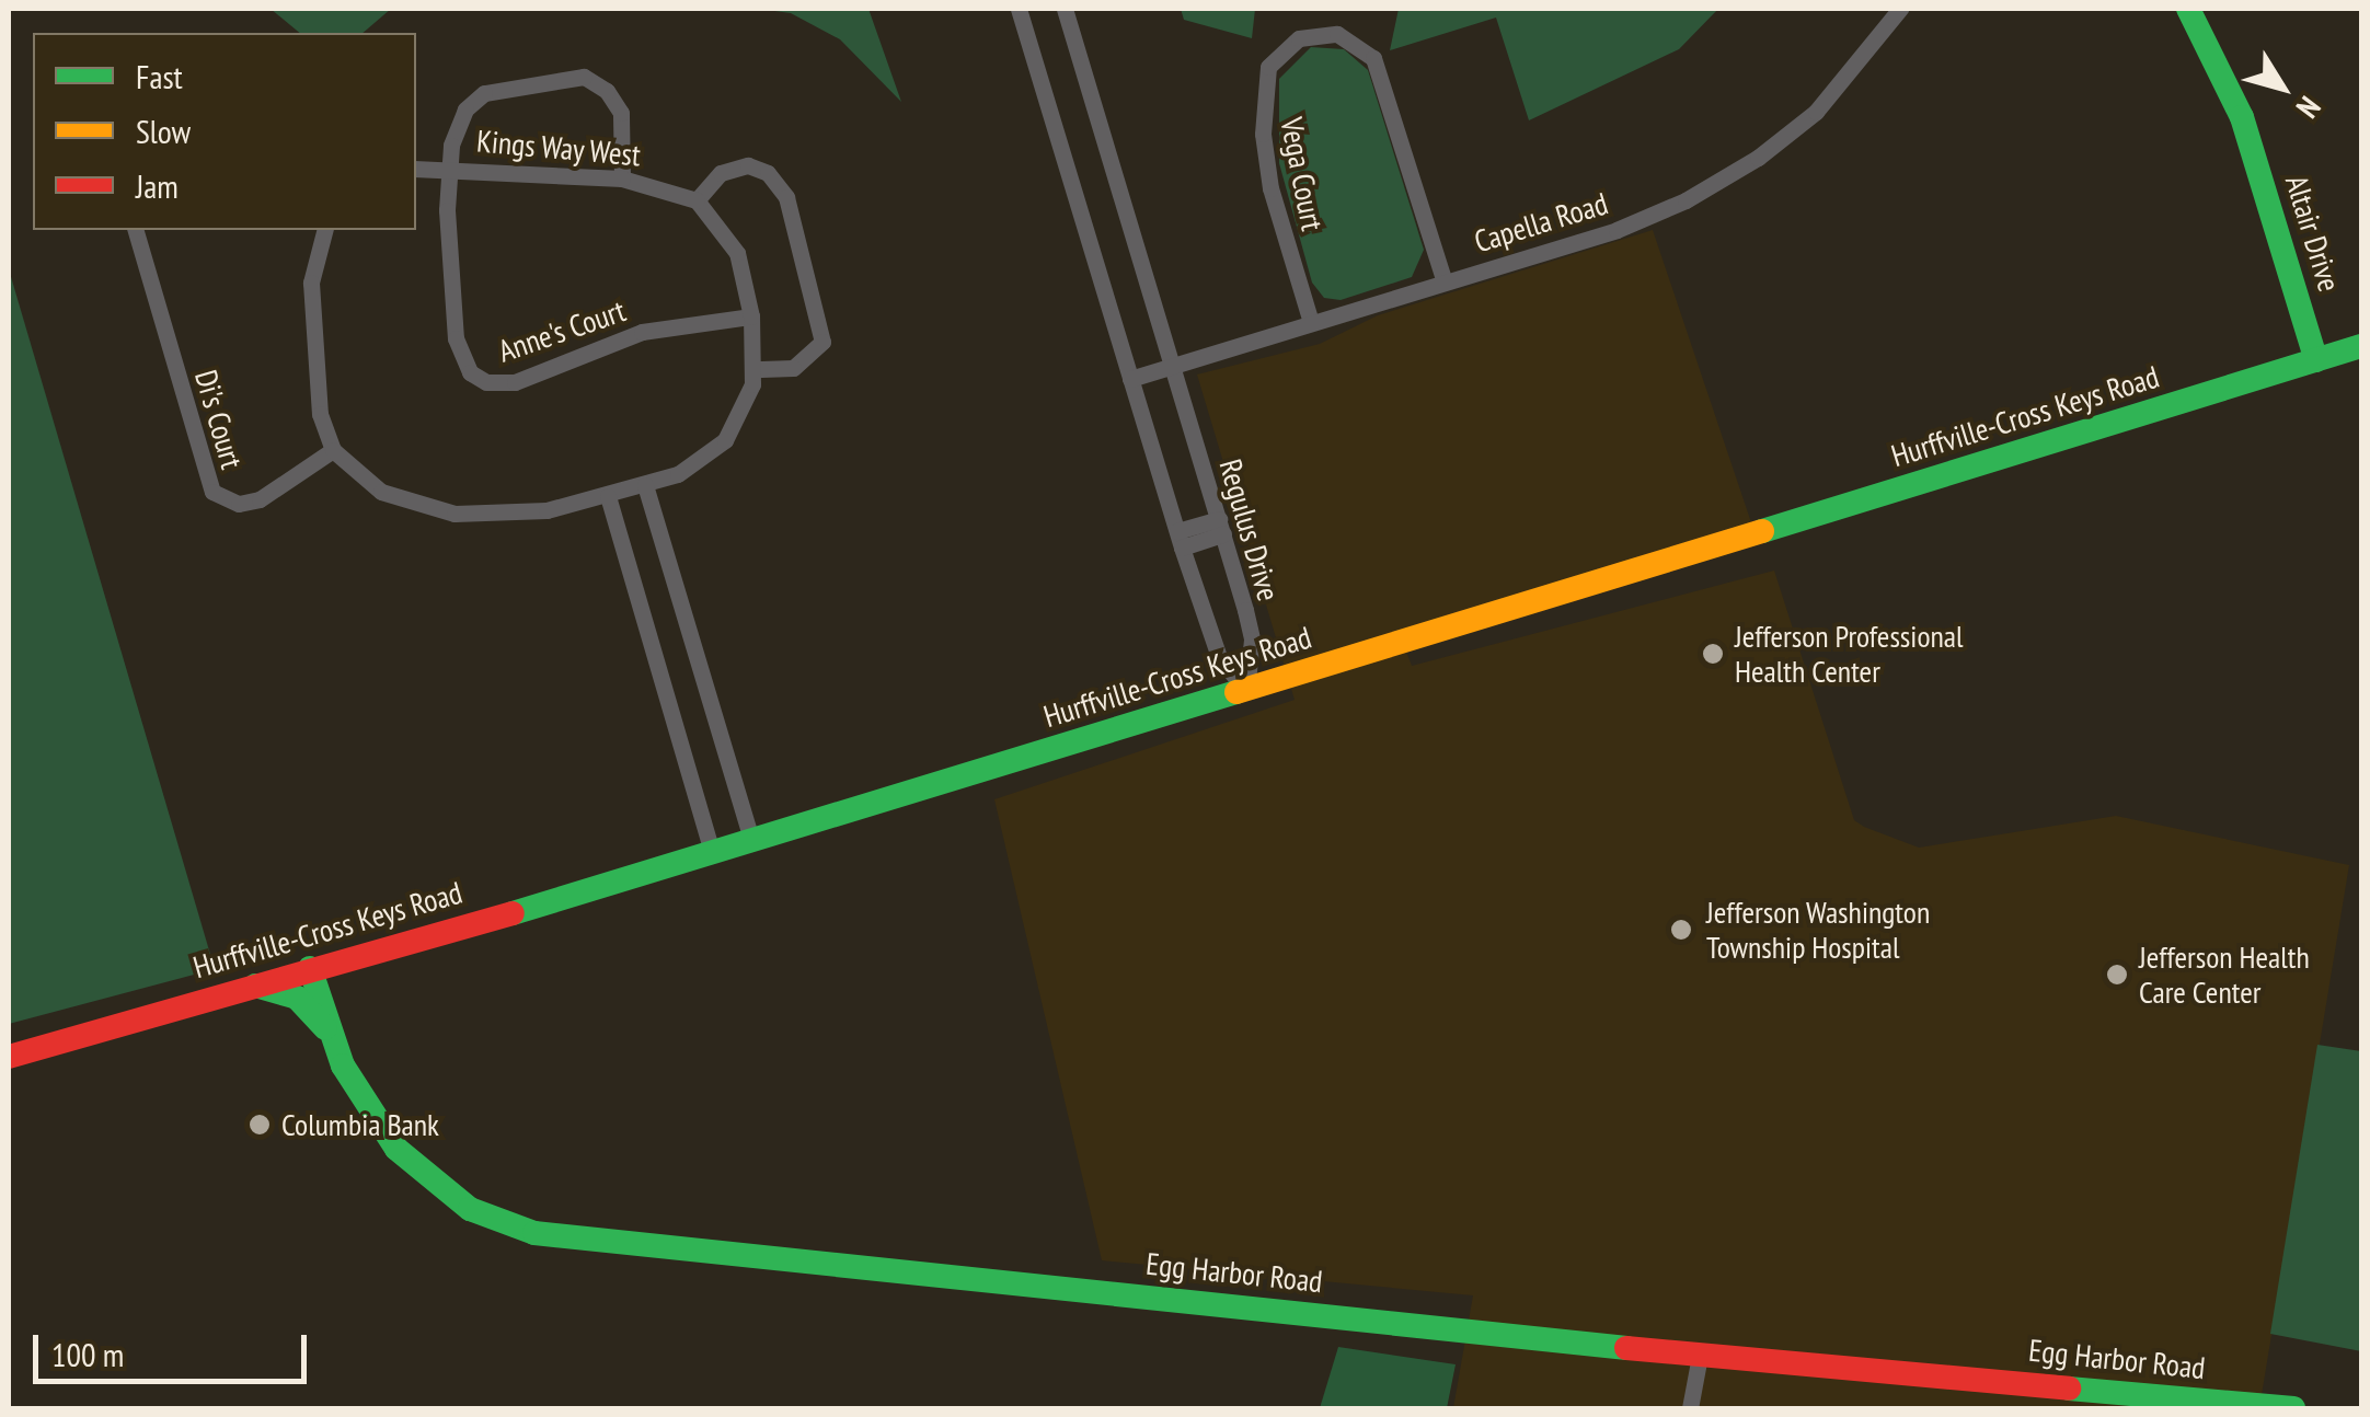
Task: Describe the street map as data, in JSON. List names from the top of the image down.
{
  "streets": {
    "main road": ["Altair Drive", "Hurffville-Cross Keys Road", "Egg Harbor Road"],
    "street": [
      "Kings Way West",
      "Vega Court",
      "Capella Road",
      "Anne's Court",
      "Di's Court",
      "Regulus Drive"
    ]
  },
  "crossings": [
    ["Kings Way West", "Anne's Court"],
    ["Vega Court", "Capella Road"],
    ["Capella Road", "Regulus Drive"],
    ["Altair Drive", "Hurffville-Cross Keys Road"],
    ["Hurffville-Cross Keys Road", "Regulus Drive"],
    ["Hurffville-Cross Keys Road", "Egg Harbor Road"]
  ],
  "places": [
    "Jefferson Professional Health Center",
    "Jefferson Washington Township Hospital",
    "Jefferson Health Care Center",
    "Columbia Bank"
  ],
  "legend": ["Fast", "Slow", "Jam"],
  "scale_bar": "100 m",
  "north": "bottom right"
}
